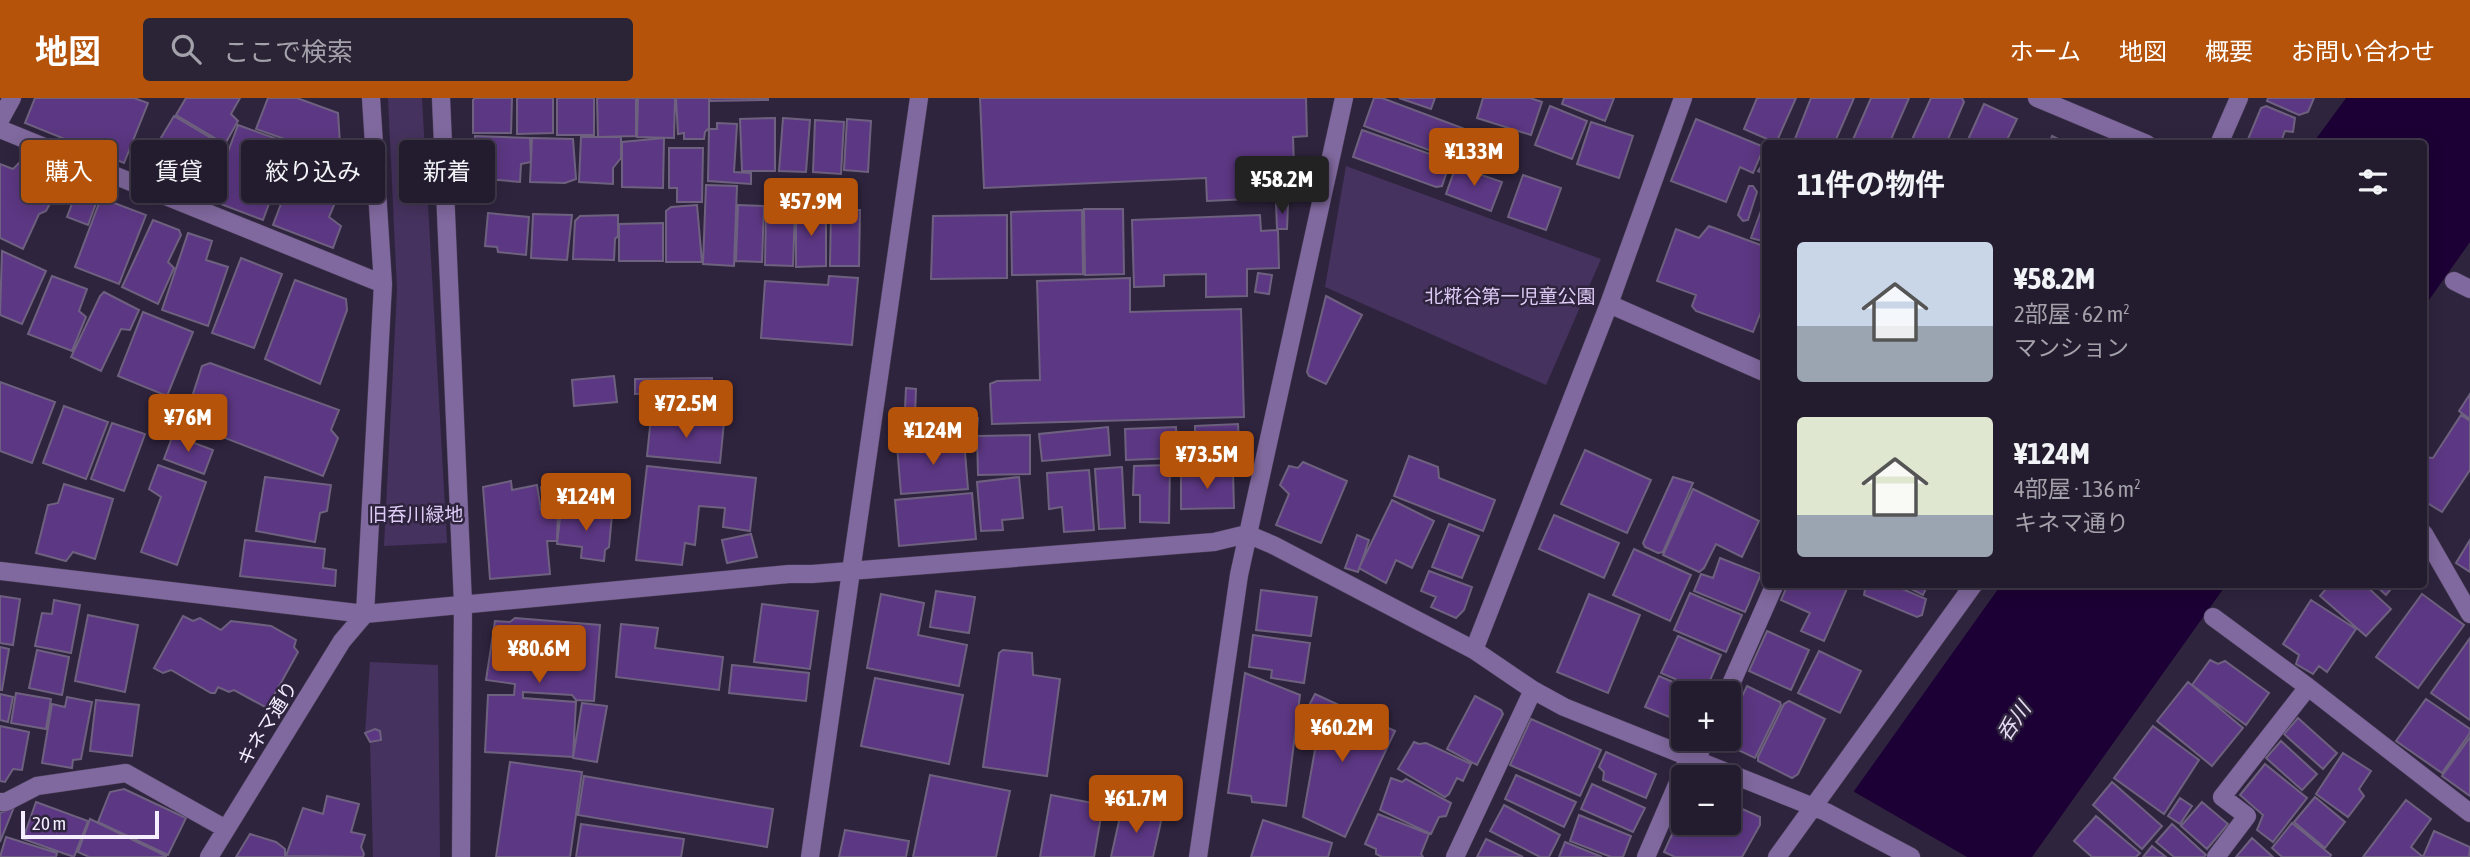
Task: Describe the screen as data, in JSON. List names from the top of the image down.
{
  "streets": {
    "street": ["キネマ通り"]
  },
  "water": ["呑川"],
  "parks": ["北糀谷第一児童公園", "旧呑川緑地"],
  "scale_bar": "20 m",
  "page": {
    "header": "地図",
    "search": "ここで検索",
    "nav": [
      "ホーム",
      "地図",
      "概要",
      "お問い合わせ"
    ],
    "price": [
      "¥133M",
      "¥58.2M",
      "¥57.9M",
      "¥72.5M",
      "¥76M",
      "¥124M",
      "¥73.5M",
      "¥124M",
      "¥80.6M",
      "¥60.2M",
      "¥61.7M"
    ],
    "chip": [
      "購入",
      "賃貸",
      "絞り込み",
      "新着"
    ],
    "heading": "11件の物件",
    "list": [
      {
        "name": "¥58.2M",
        "note": "2部屋 · 62 m² · マンション"
      },
      {
        "name": "¥124M",
        "note": "4部屋 · 136 m² · キネマ通り"
      }
    ],
    "map_buttons": ["+", "−"],
    "scale": "20 m"
  }
}
